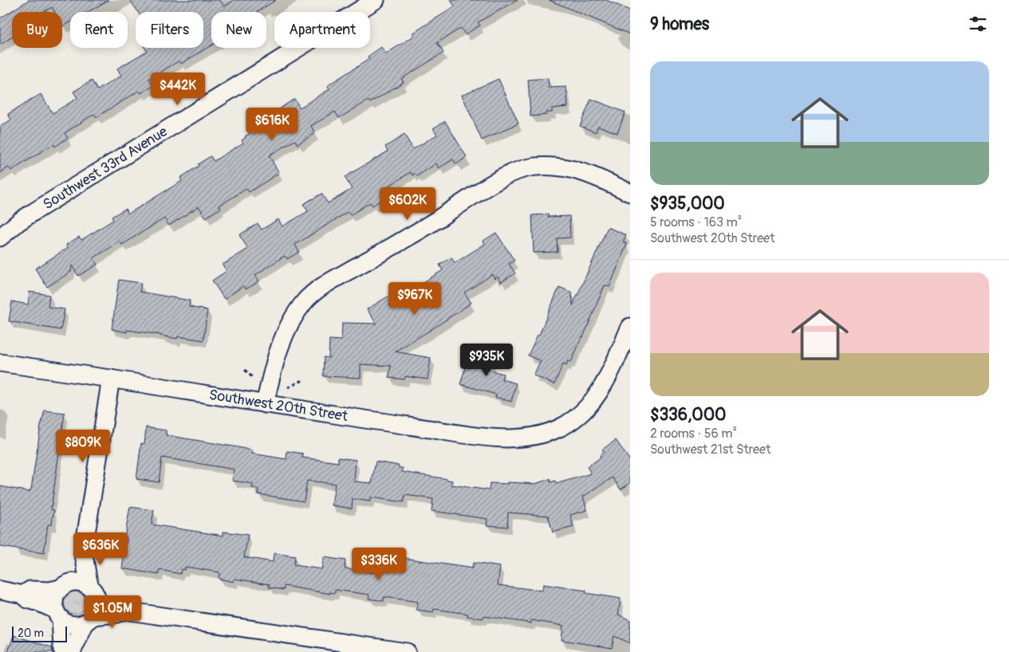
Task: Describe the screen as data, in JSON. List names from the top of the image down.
{
  "streets": {
    "street": ["Southwest 33rd Avenue", "Southwest 20th Street"]
  },
  "scale_bar": "20 m",
  "page": {
    "heading": "9 homes",
    "chip": [
      "Buy",
      "Rent",
      "Filters",
      "New",
      "Apartment"
    ],
    "list": [
      {
        "name": "$935,000",
        "note": "5 rooms · 163 m² · Southwest 20th Street"
      },
      {
        "name": "$336,000",
        "note": "2 rooms · 56 m² · Southwest 21st Street"
      }
    ],
    "price": [
      "$442K",
      "$616K",
      "$602K",
      "$967K",
      "$935K",
      "$809K",
      "$636K",
      "$336K",
      "$1.05M"
    ],
    "scale": "20 m"
  }
}
